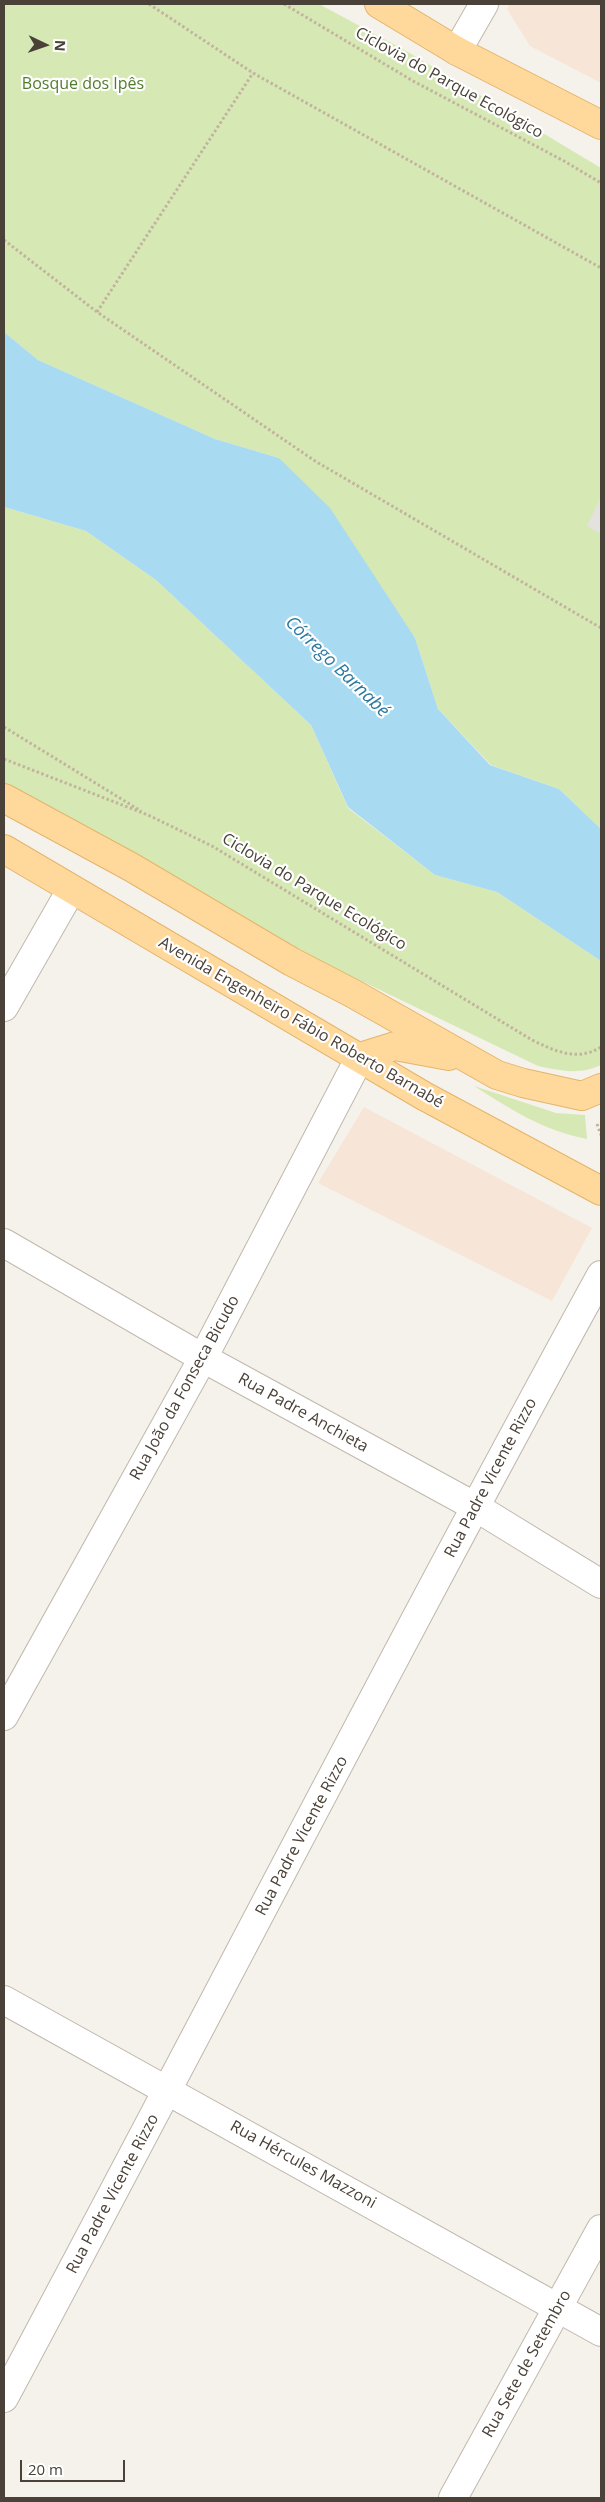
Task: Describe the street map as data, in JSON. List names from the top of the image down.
{
  "streets": {
    "main road": ["Avenida Engenheiro Fábio Roberto Barnabé"],
    "street": [
      "Rua João da Fonseca Bicudo",
      "Rua Padre Anchieta",
      "Rua Padre Vicente Rizzo",
      "Rua Hércules Mazzoni",
      "Rua Sete de Setembro"
    ],
    "path": ["Ciclovia do Parque Ecológico"]
  },
  "crossings": [
    ["Avenida Engenheiro Fábio Roberto Barnabé", "Rua João da Fonseca Bicudo"],
    ["Rua João da Fonseca Bicudo", "Rua Padre Anchieta"],
    ["Rua Padre Anchieta", "Rua Padre Vicente Rizzo"],
    ["Rua Padre Vicente Rizzo", "Rua Hércules Mazzoni"],
    ["Rua Hércules Mazzoni", "Rua Sete de Setembro"]
  ],
  "water": ["Córrego Barnabé"],
  "parks": ["Bosque dos Ipês"],
  "scale_bar": "20 m",
  "north": "right"
}
